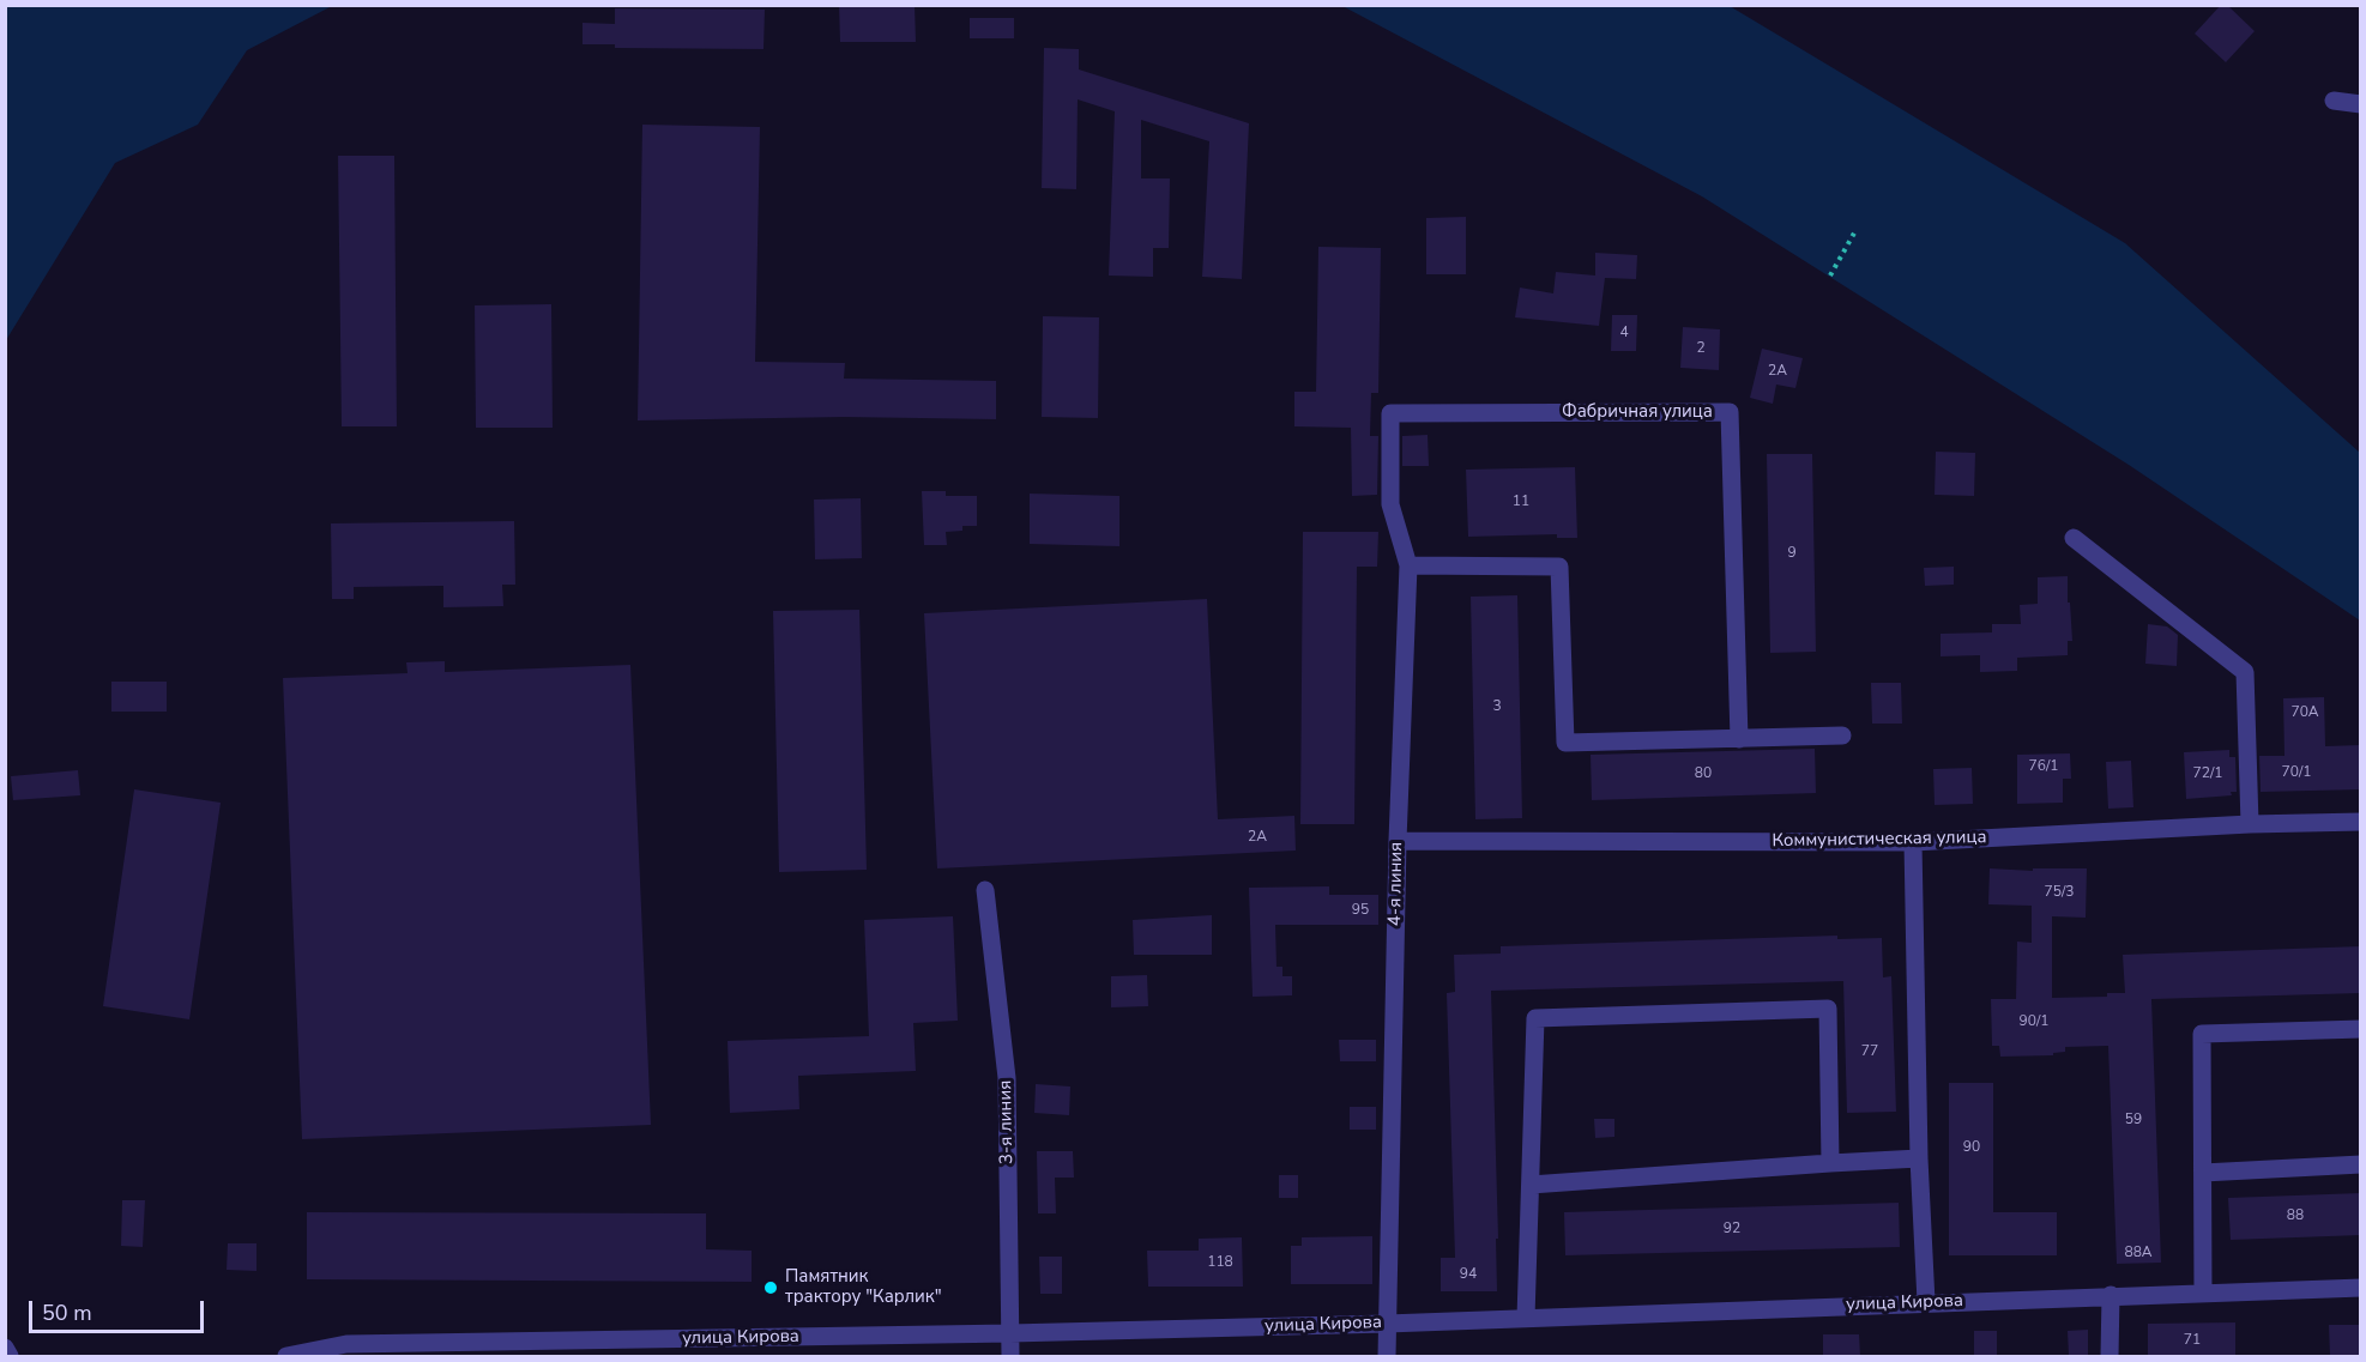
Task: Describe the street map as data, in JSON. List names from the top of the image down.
{
  "streets": {
    "street": [
      "Фабричная улица",
      "Коммунистическая улица",
      "4-я линия",
      "3-я линия",
      "улица Кирова"
    ]
  },
  "crossings": [
    ["Фабричная улица", "4-я линия"],
    ["Коммунистическая улица", "4-я линия"],
    ["4-я линия", "улица Кирова"],
    ["3-я линия", "улица Кирова"]
  ],
  "places": ["Памятник трактору \"Карлик\""],
  "house_numbers": [
    "4",
    "2",
    "2А",
    "11",
    "9",
    "3",
    "70А",
    "76/1",
    "70/1",
    "80",
    "72/1",
    "2А",
    "75/3",
    "95",
    "90/1",
    "77",
    "59",
    "90",
    "88",
    "92",
    "88А",
    "118",
    "94",
    "71"
  ],
  "scale_bar": "50 m"
}
